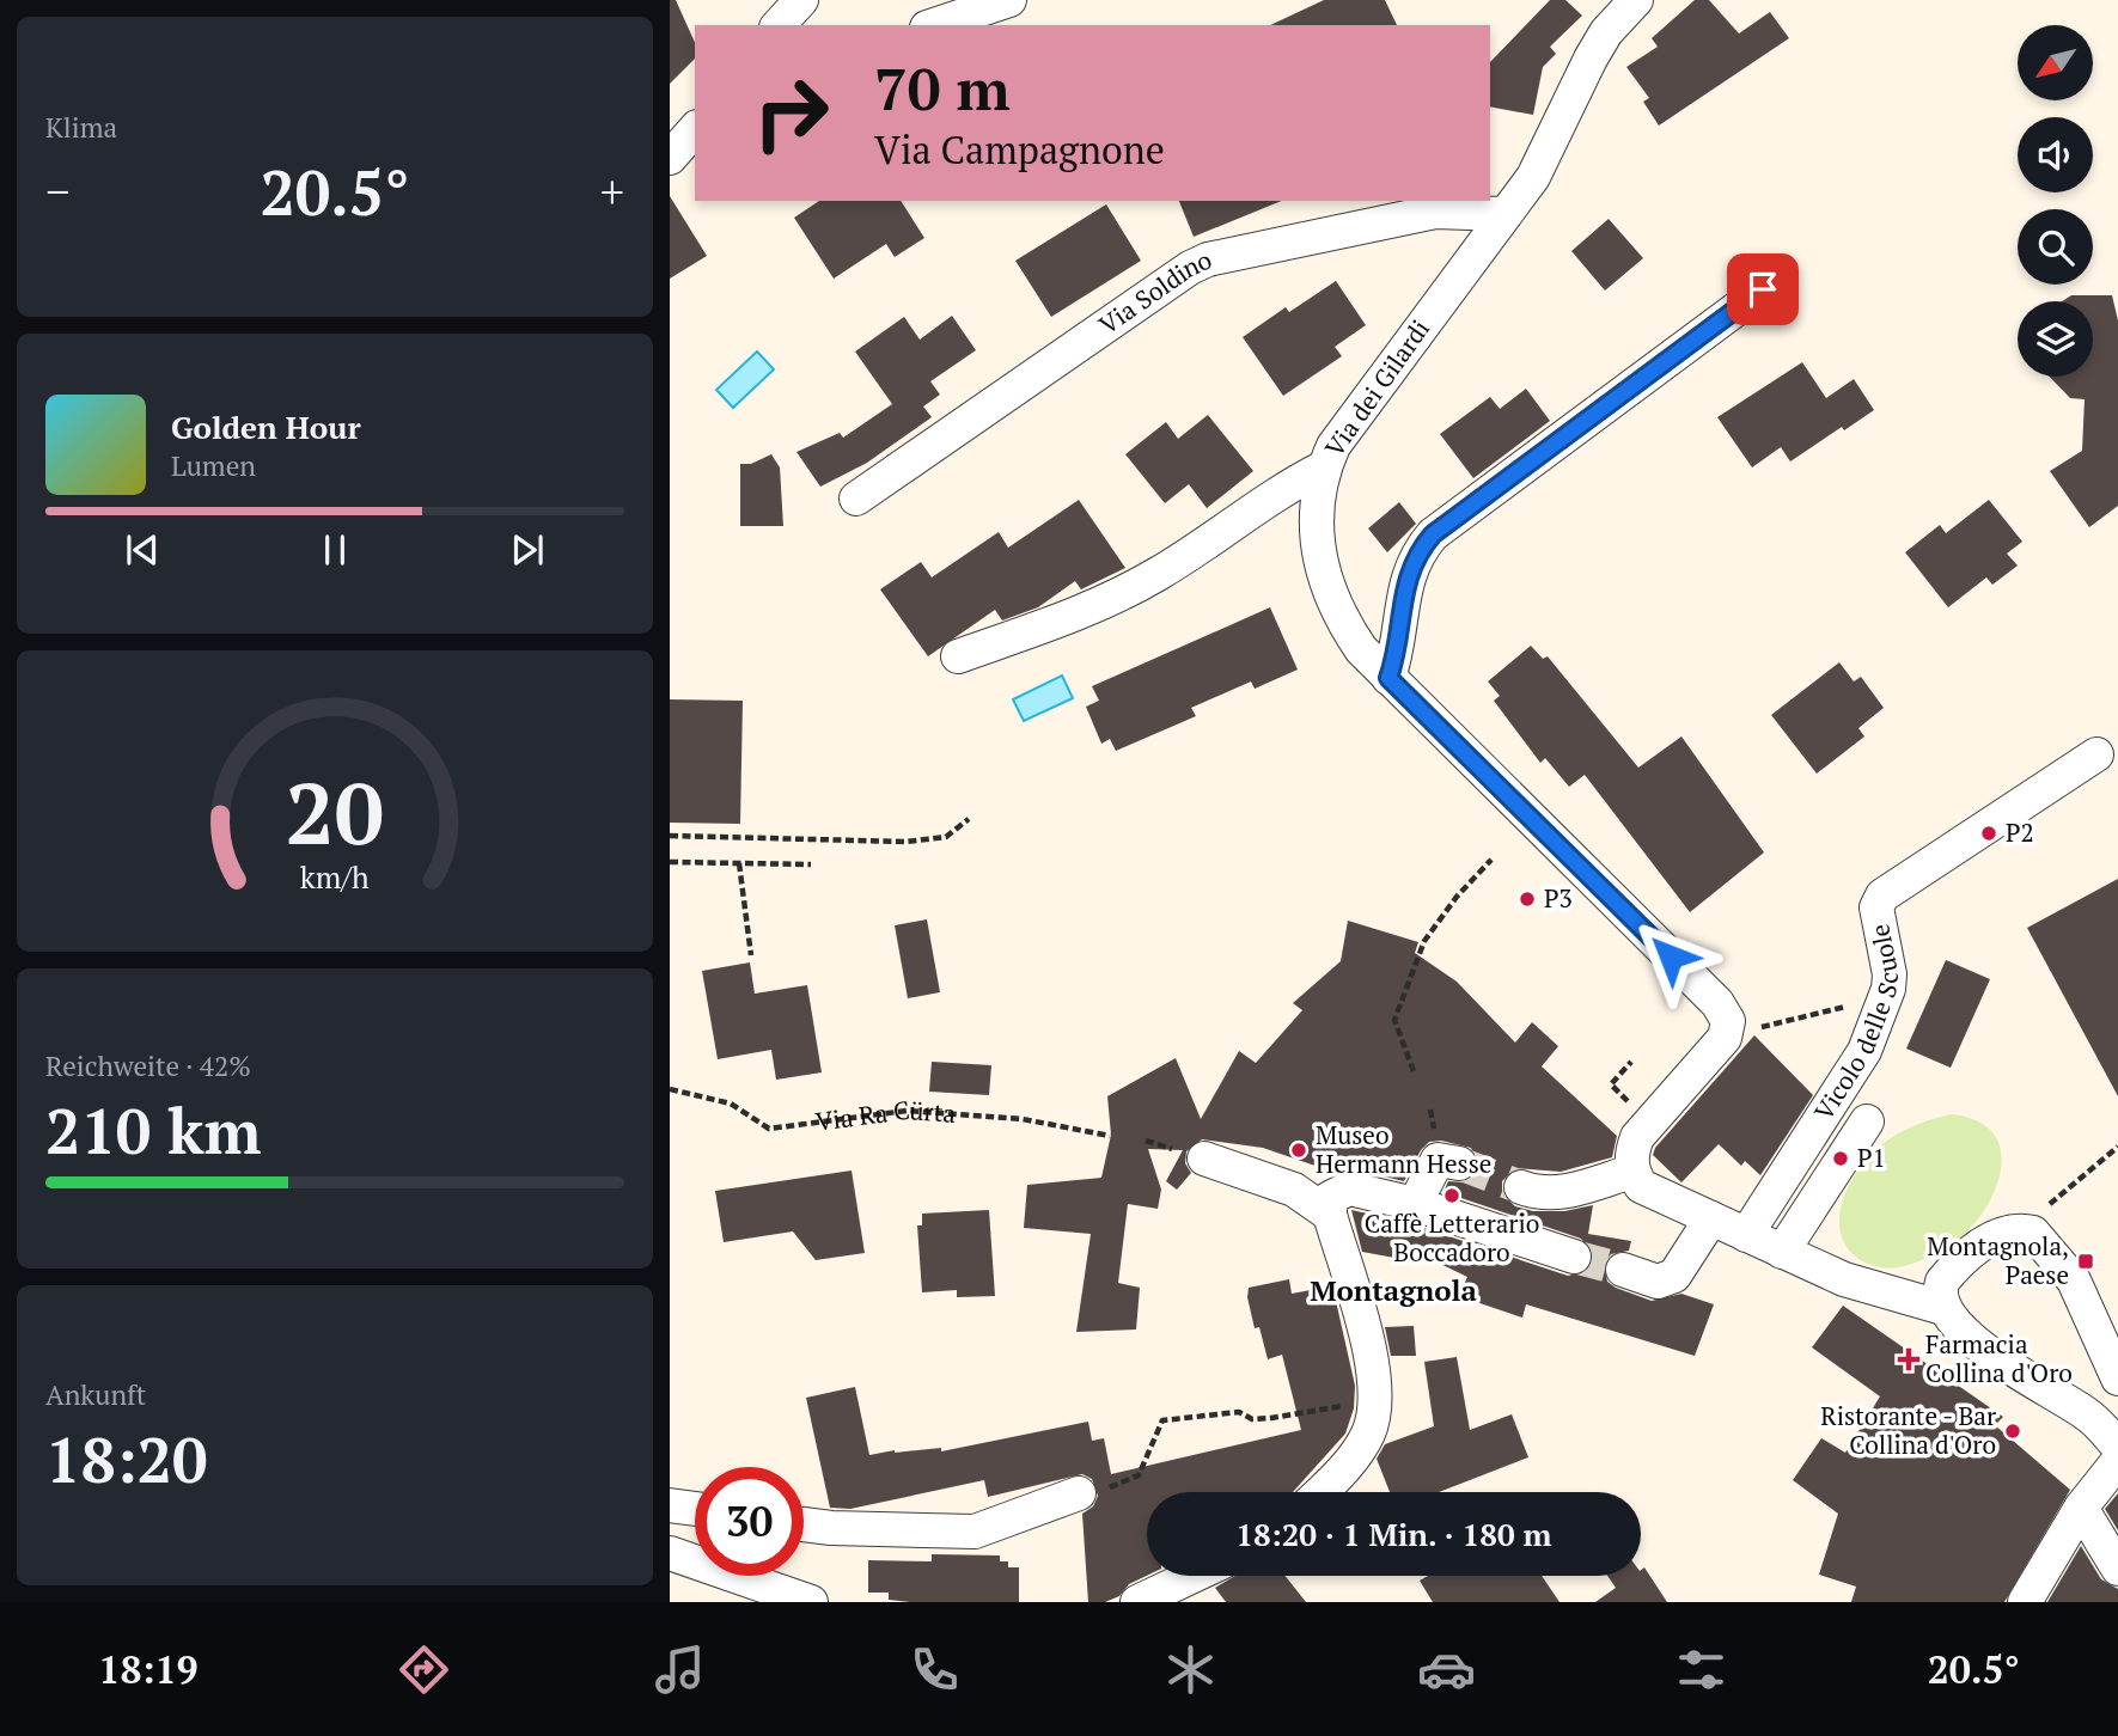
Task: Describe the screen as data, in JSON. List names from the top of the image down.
{
  "streets": {
    "street": ["Via Soldino", "Via dei Gilardi", "Vicolo delle Scuole"],
    "path": ["Via Ra Cürta"]
  },
  "crossings": [
    ["Via Soldino", "Via dei Gilardi"]
  ],
  "districts": ["Montagnola"],
  "places": {
    "other": [
      "P2",
      "P3",
      "Museo Hermann Hesse",
      "P1",
      "Caffè Letterario Boccadoro",
      "Ristorante - Bar Collina d'Oro"
    ],
    "transit": ["Montagnola, Paese"],
    "health": ["Farmacia Collina d'Oro"]
  },
  "north": "bottom left",
  "page": {
    "tile": [
      "Klima",
      ["Reichweite · 42%", "210 km"],
      ["Ankunft", "18:20"]
    ],
    "turn": ["70 m", "Via Campagnone"],
    "heat": ["−", "20.5°", "+"],
    "song": ["Golden Hour", "Lumen"],
    "limit": "30",
    "trip": "18:20 · 1 Min. · 180 m",
    "tabs": ["18:19", "20.5°"],
    "gauge": ["20", "km/h"]
  }
}
